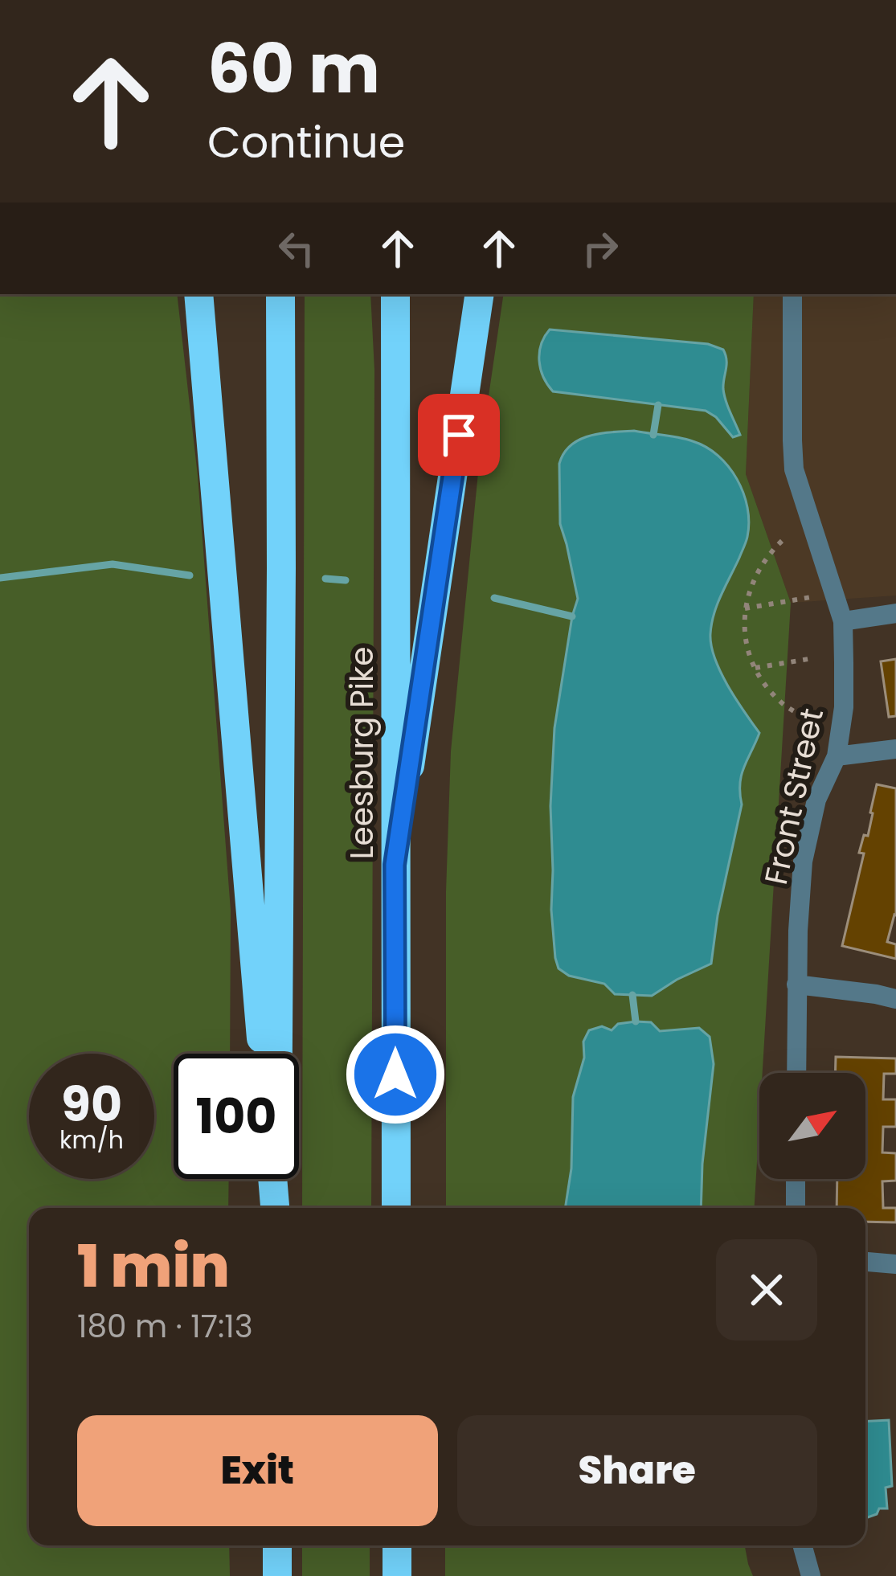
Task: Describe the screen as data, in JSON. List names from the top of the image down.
{
  "streets": {
    "highway": ["Leesburg Pike"],
    "street": ["Front Street"]
  },
  "north": "top right",
  "page": {
    "turn": ["60 m", "Continue"],
    "speed": "90 km/h",
    "limit": "100",
    "heading": ["1 min", "180 m · 17:13"],
    "buttons": ["Exit", "Share"]
  }
}
